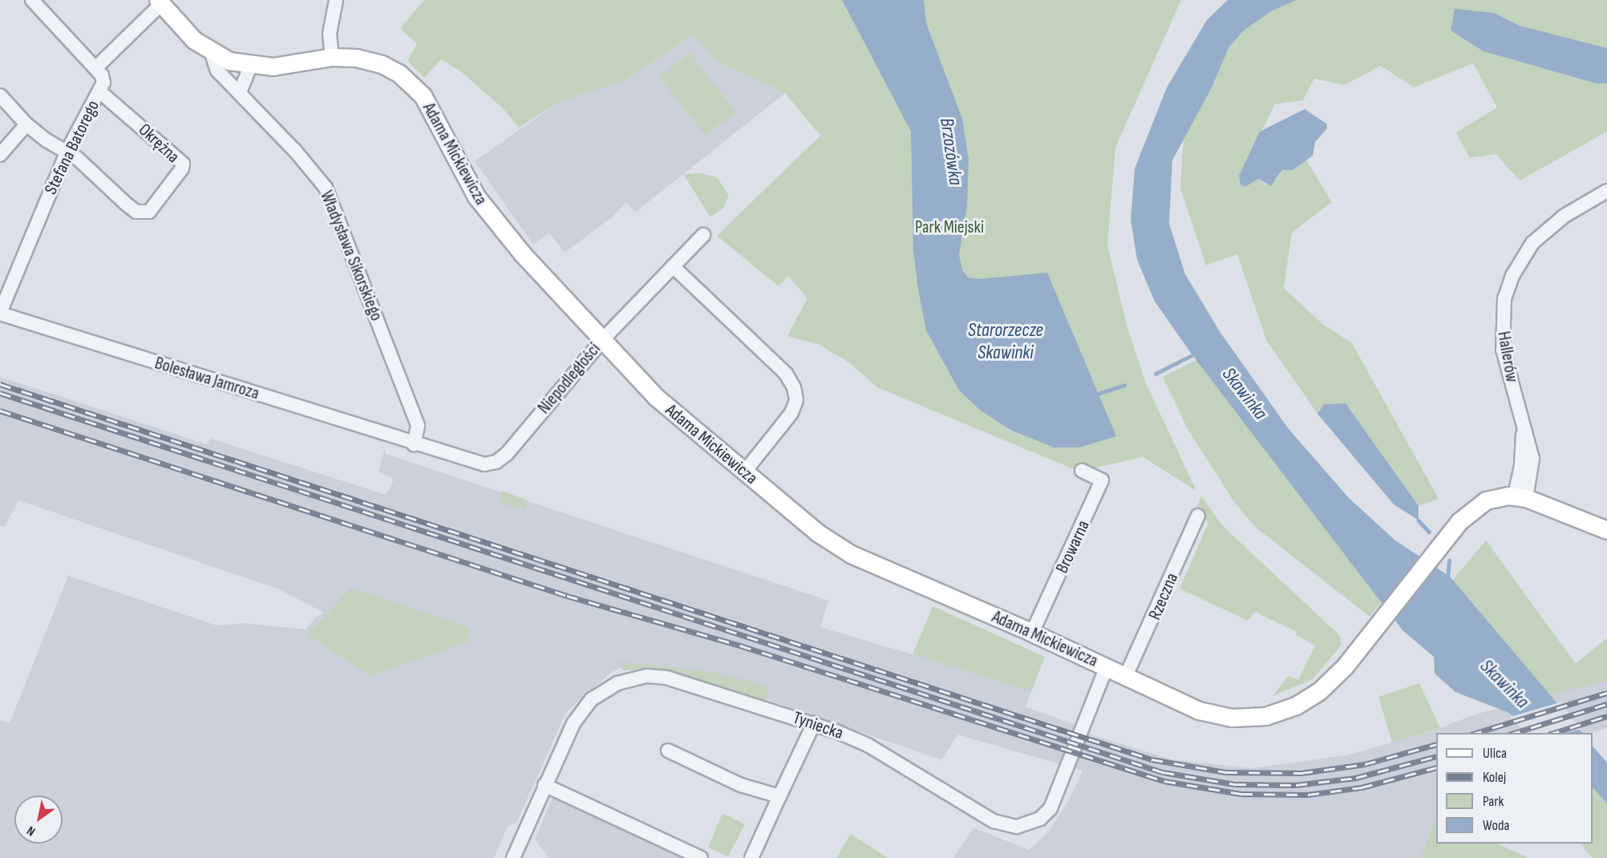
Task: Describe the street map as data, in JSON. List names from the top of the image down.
{
  "streets": {
    "main road": ["Adama Mickiewicza"],
    "street": [
      "Okrężna",
      "Stefana Batorego",
      "Władysława Sikorskiego",
      "Hallerów",
      "Bolesława Jamroza",
      "Niepodległości",
      "Browarna",
      "Rzeczna",
      "Tyniecka"
    ]
  },
  "crossings": [
    ["Okrężna", "Stefana Batorego"],
    ["Stefana Batorego", "Bolesława Jamroza"],
    ["Adama Mickiewicza", "Władysława Sikorskiego"],
    ["Adama Mickiewicza", "Hallerów"],
    ["Adama Mickiewicza", "Niepodległości"],
    ["Adama Mickiewicza", "Browarna"],
    ["Adama Mickiewicza", "Rzeczna"],
    ["Adama Mickiewicza", "Tyniecka"],
    ["Władysława Sikorskiego", "Bolesława Jamroza"],
    ["Władysława Sikorskiego", "Niepodległości"],
    ["Bolesława Jamroza", "Niepodległości"]
  ],
  "water": ["Brzozówka", "Starorzecze Skawinki", "Skawinka"],
  "parks": ["Park Miejski"],
  "legend": [
    "Ulica",
    "Kolej",
    "Park",
    "Woda"
  ],
  "north": "bottom left"
}
